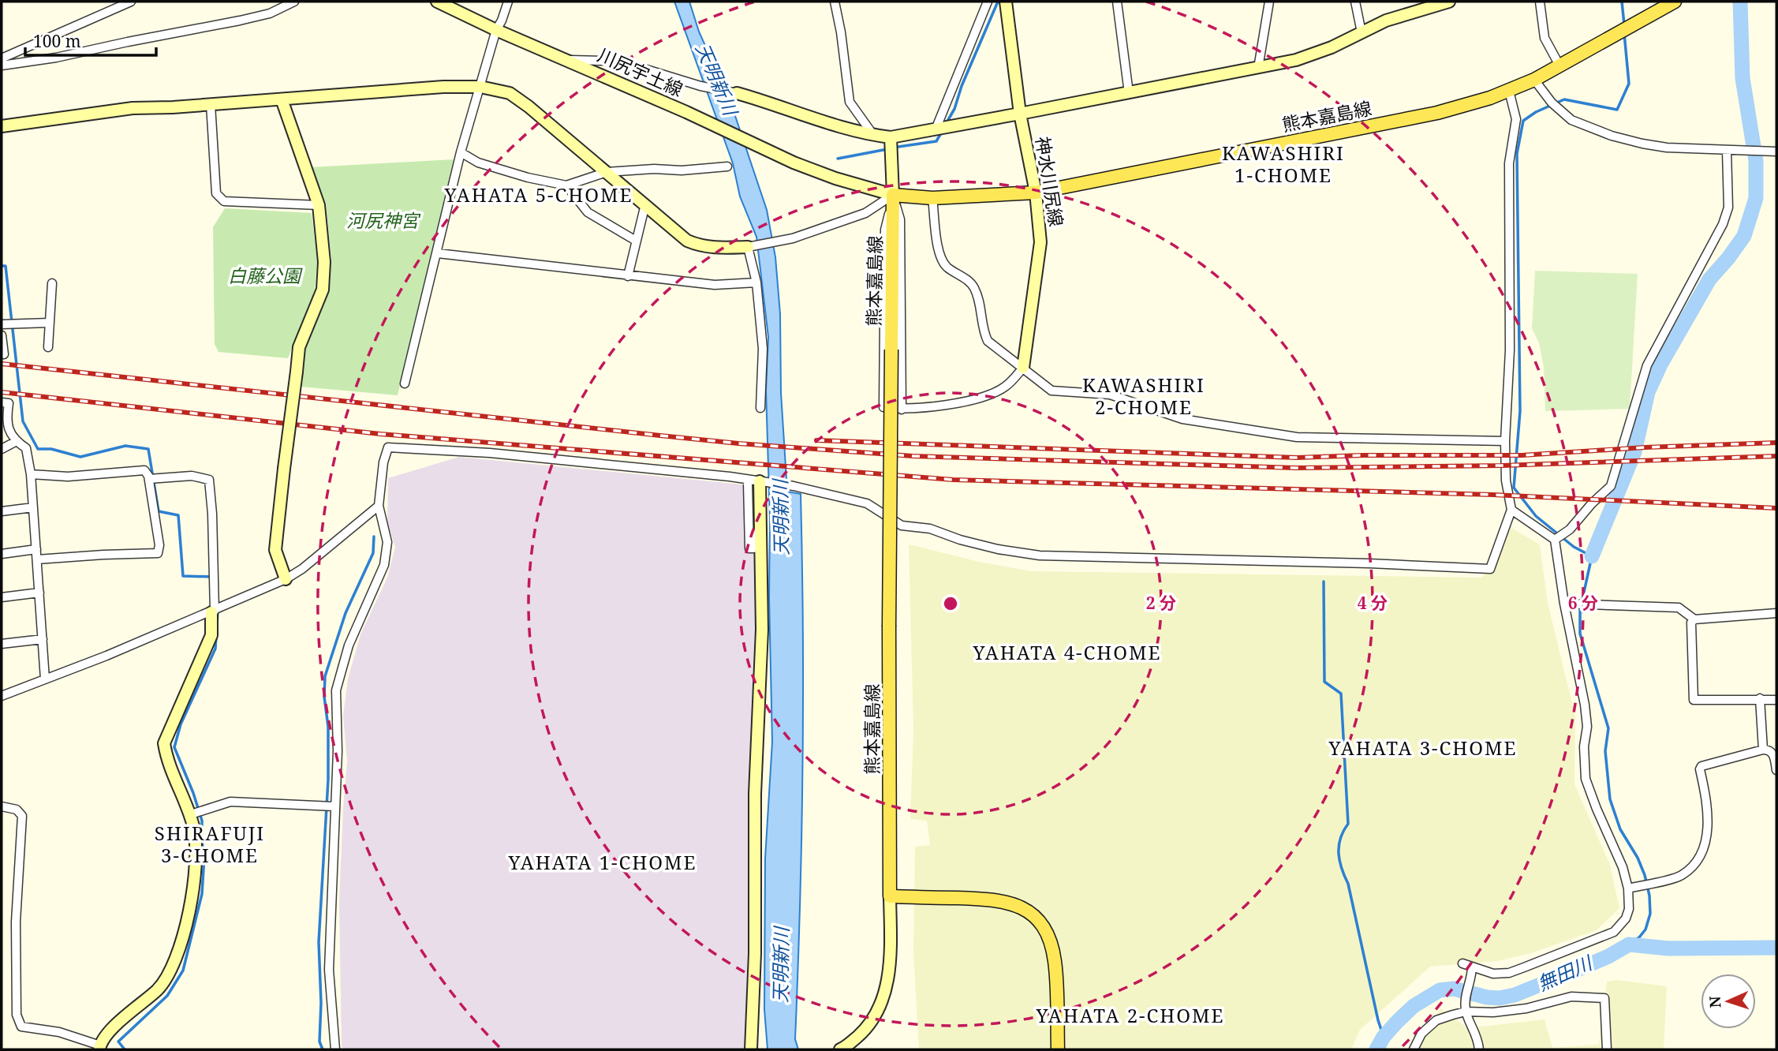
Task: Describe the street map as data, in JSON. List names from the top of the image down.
{
  "streets": {
    "main road": ["熊本嘉島線"],
    "street": ["川尻宇土線", "神水川尻線"]
  },
  "crossings": [
    ["川尻宇土線", "熊本嘉島線"],
    ["熊本嘉島線", "神水川尻線"]
  ],
  "districts": [
    "KAWASHIRI 1-CHOME",
    "YAHATA 5-CHOME",
    "KAWASHIRI 2-CHOME",
    "YAHATA 4-CHOME",
    "YAHATA 3-CHOME",
    "SHIRAFUJI 3-CHOME",
    "YAHATA 1-CHOME",
    "YAHATA 2-CHOME"
  ],
  "water": ["天明新川", "無田川"],
  "parks": ["河尻神宮", "白藤公園"],
  "scale_bar": "100 m",
  "north": "left",
  "rings": ["2 分", "4 分", "6 分"]
}
